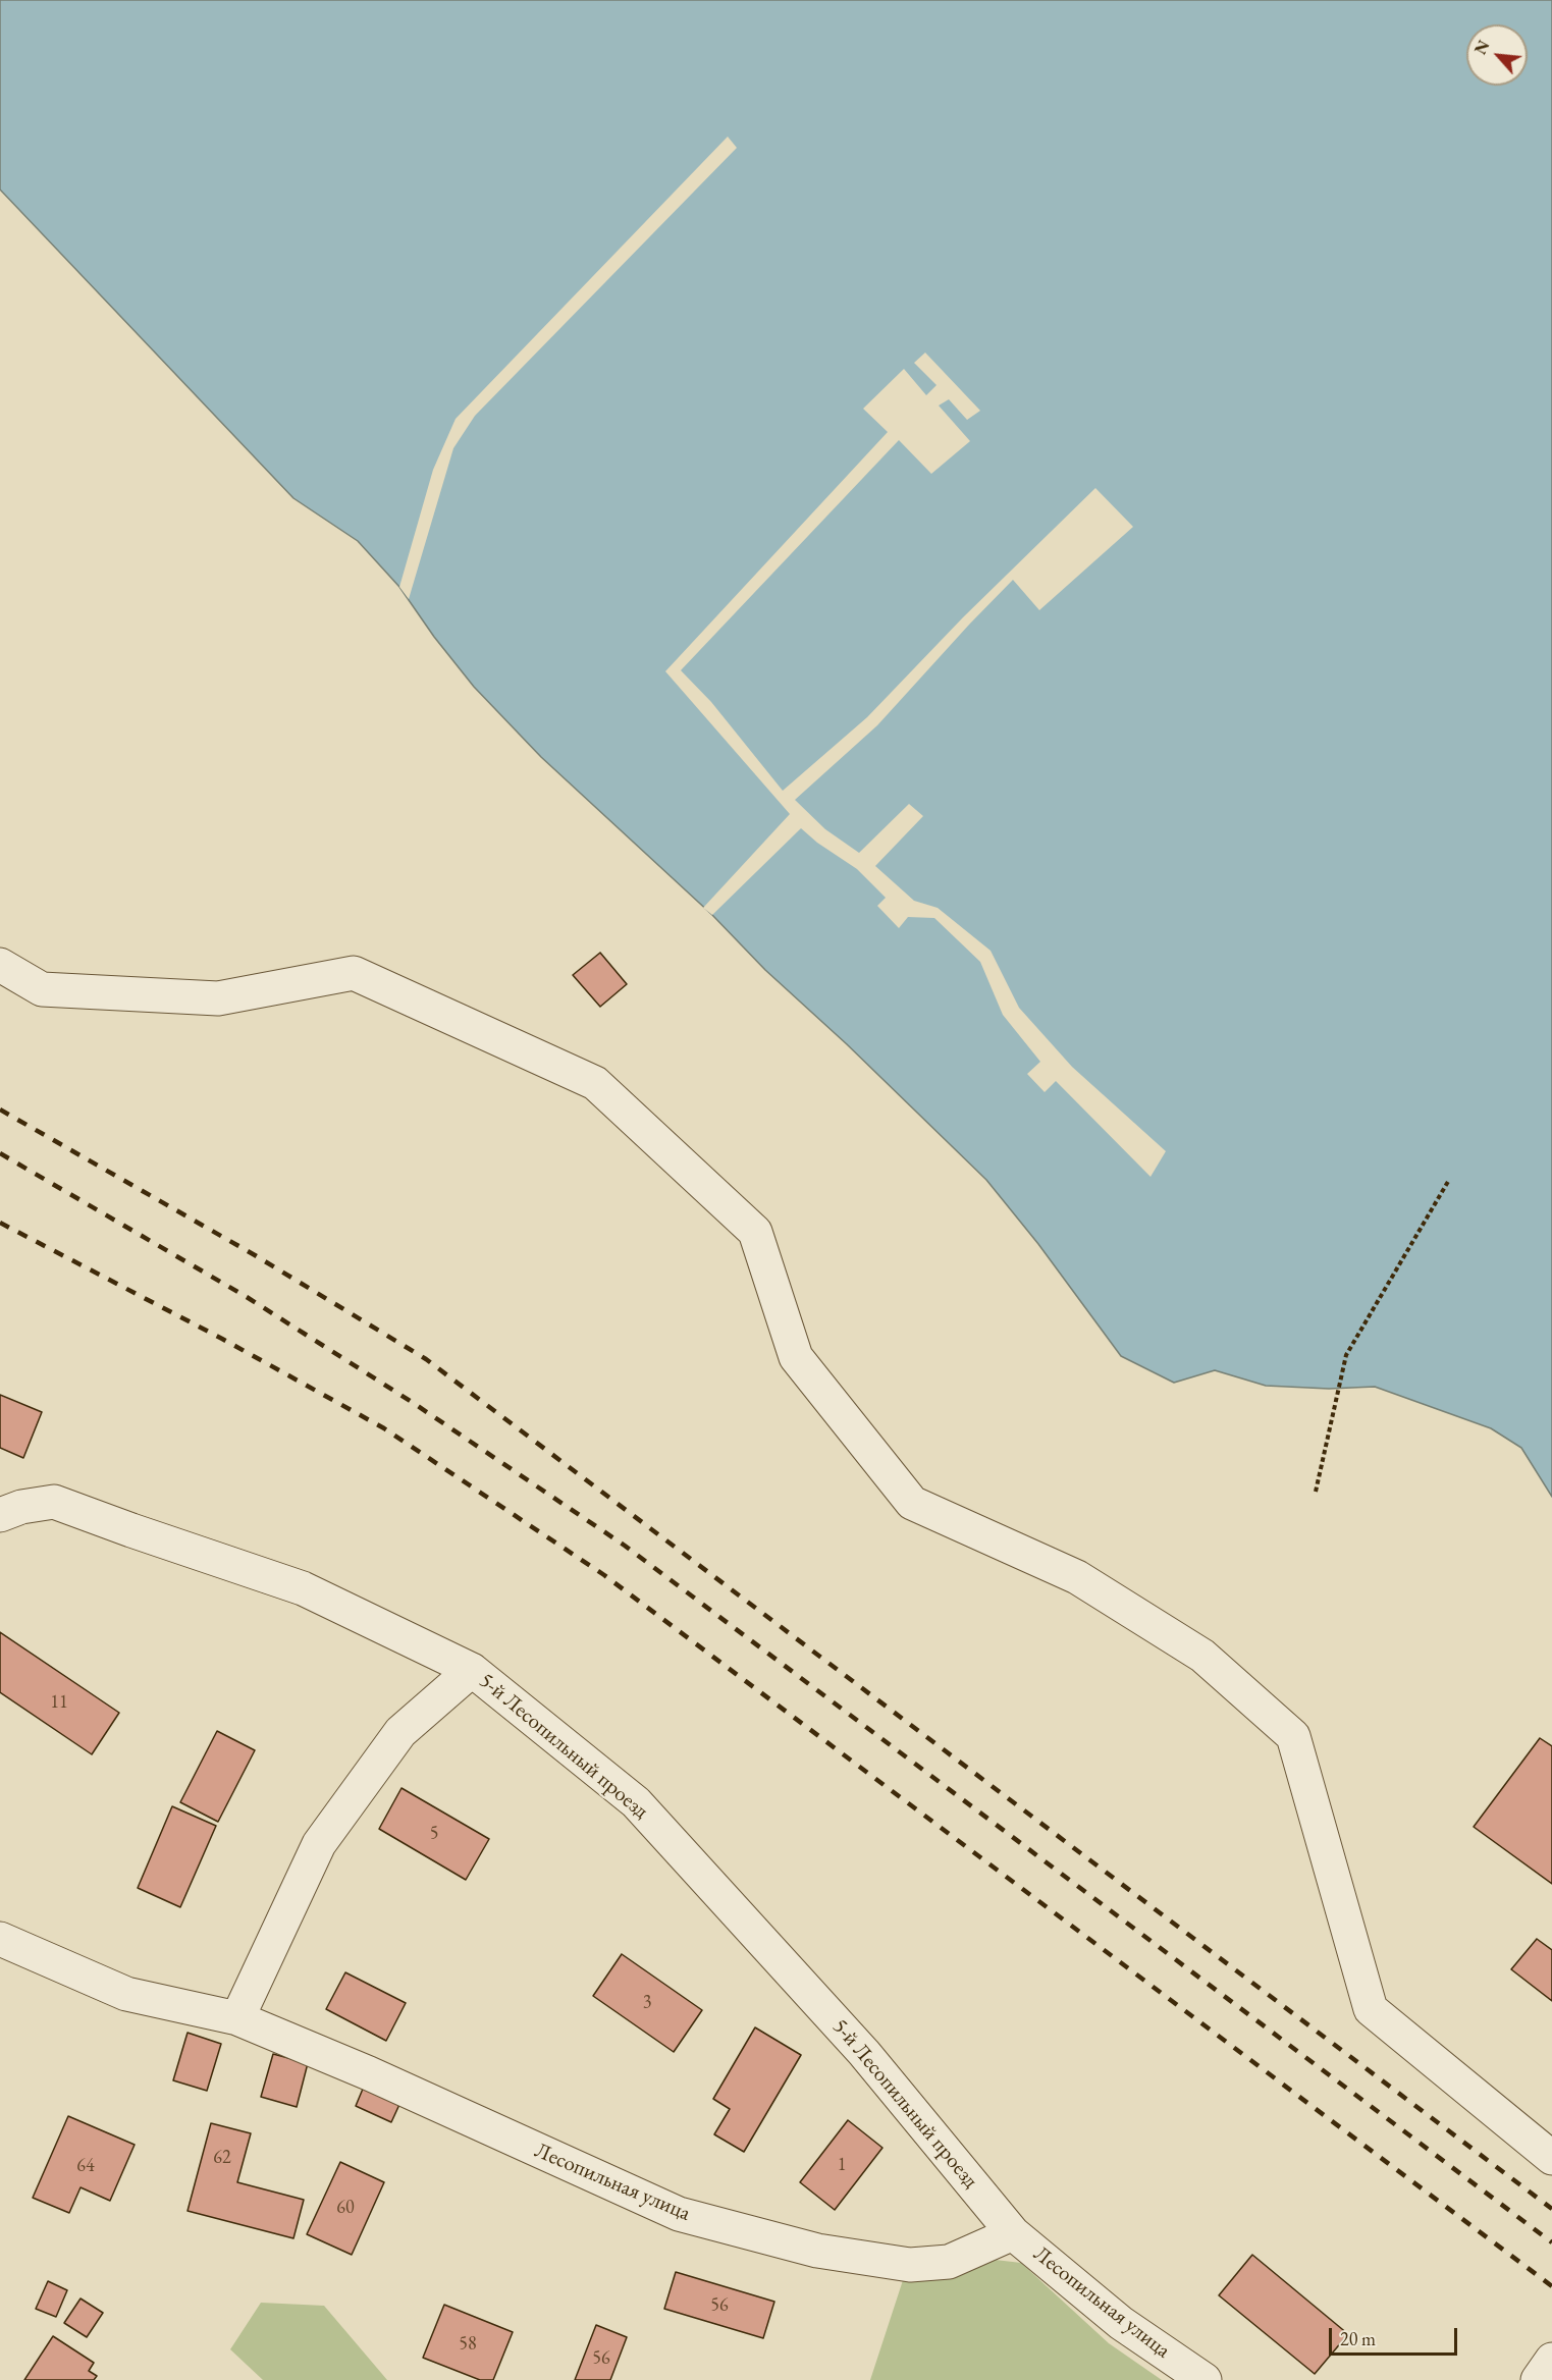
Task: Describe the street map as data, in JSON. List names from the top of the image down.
{
  "streets": {
    "street": ["5-й Лесопильный проезд", "Лесопильная улица"]
  },
  "crossings": [
    ["5-й Лесопильный проезд", "Лесопильная улица"]
  ],
  "house_numbers": [
    "11",
    "5",
    "3",
    "62",
    "1",
    "64",
    "60",
    "56",
    "58",
    "56"
  ],
  "scale_bar": "20 m",
  "north": "top left"
}
